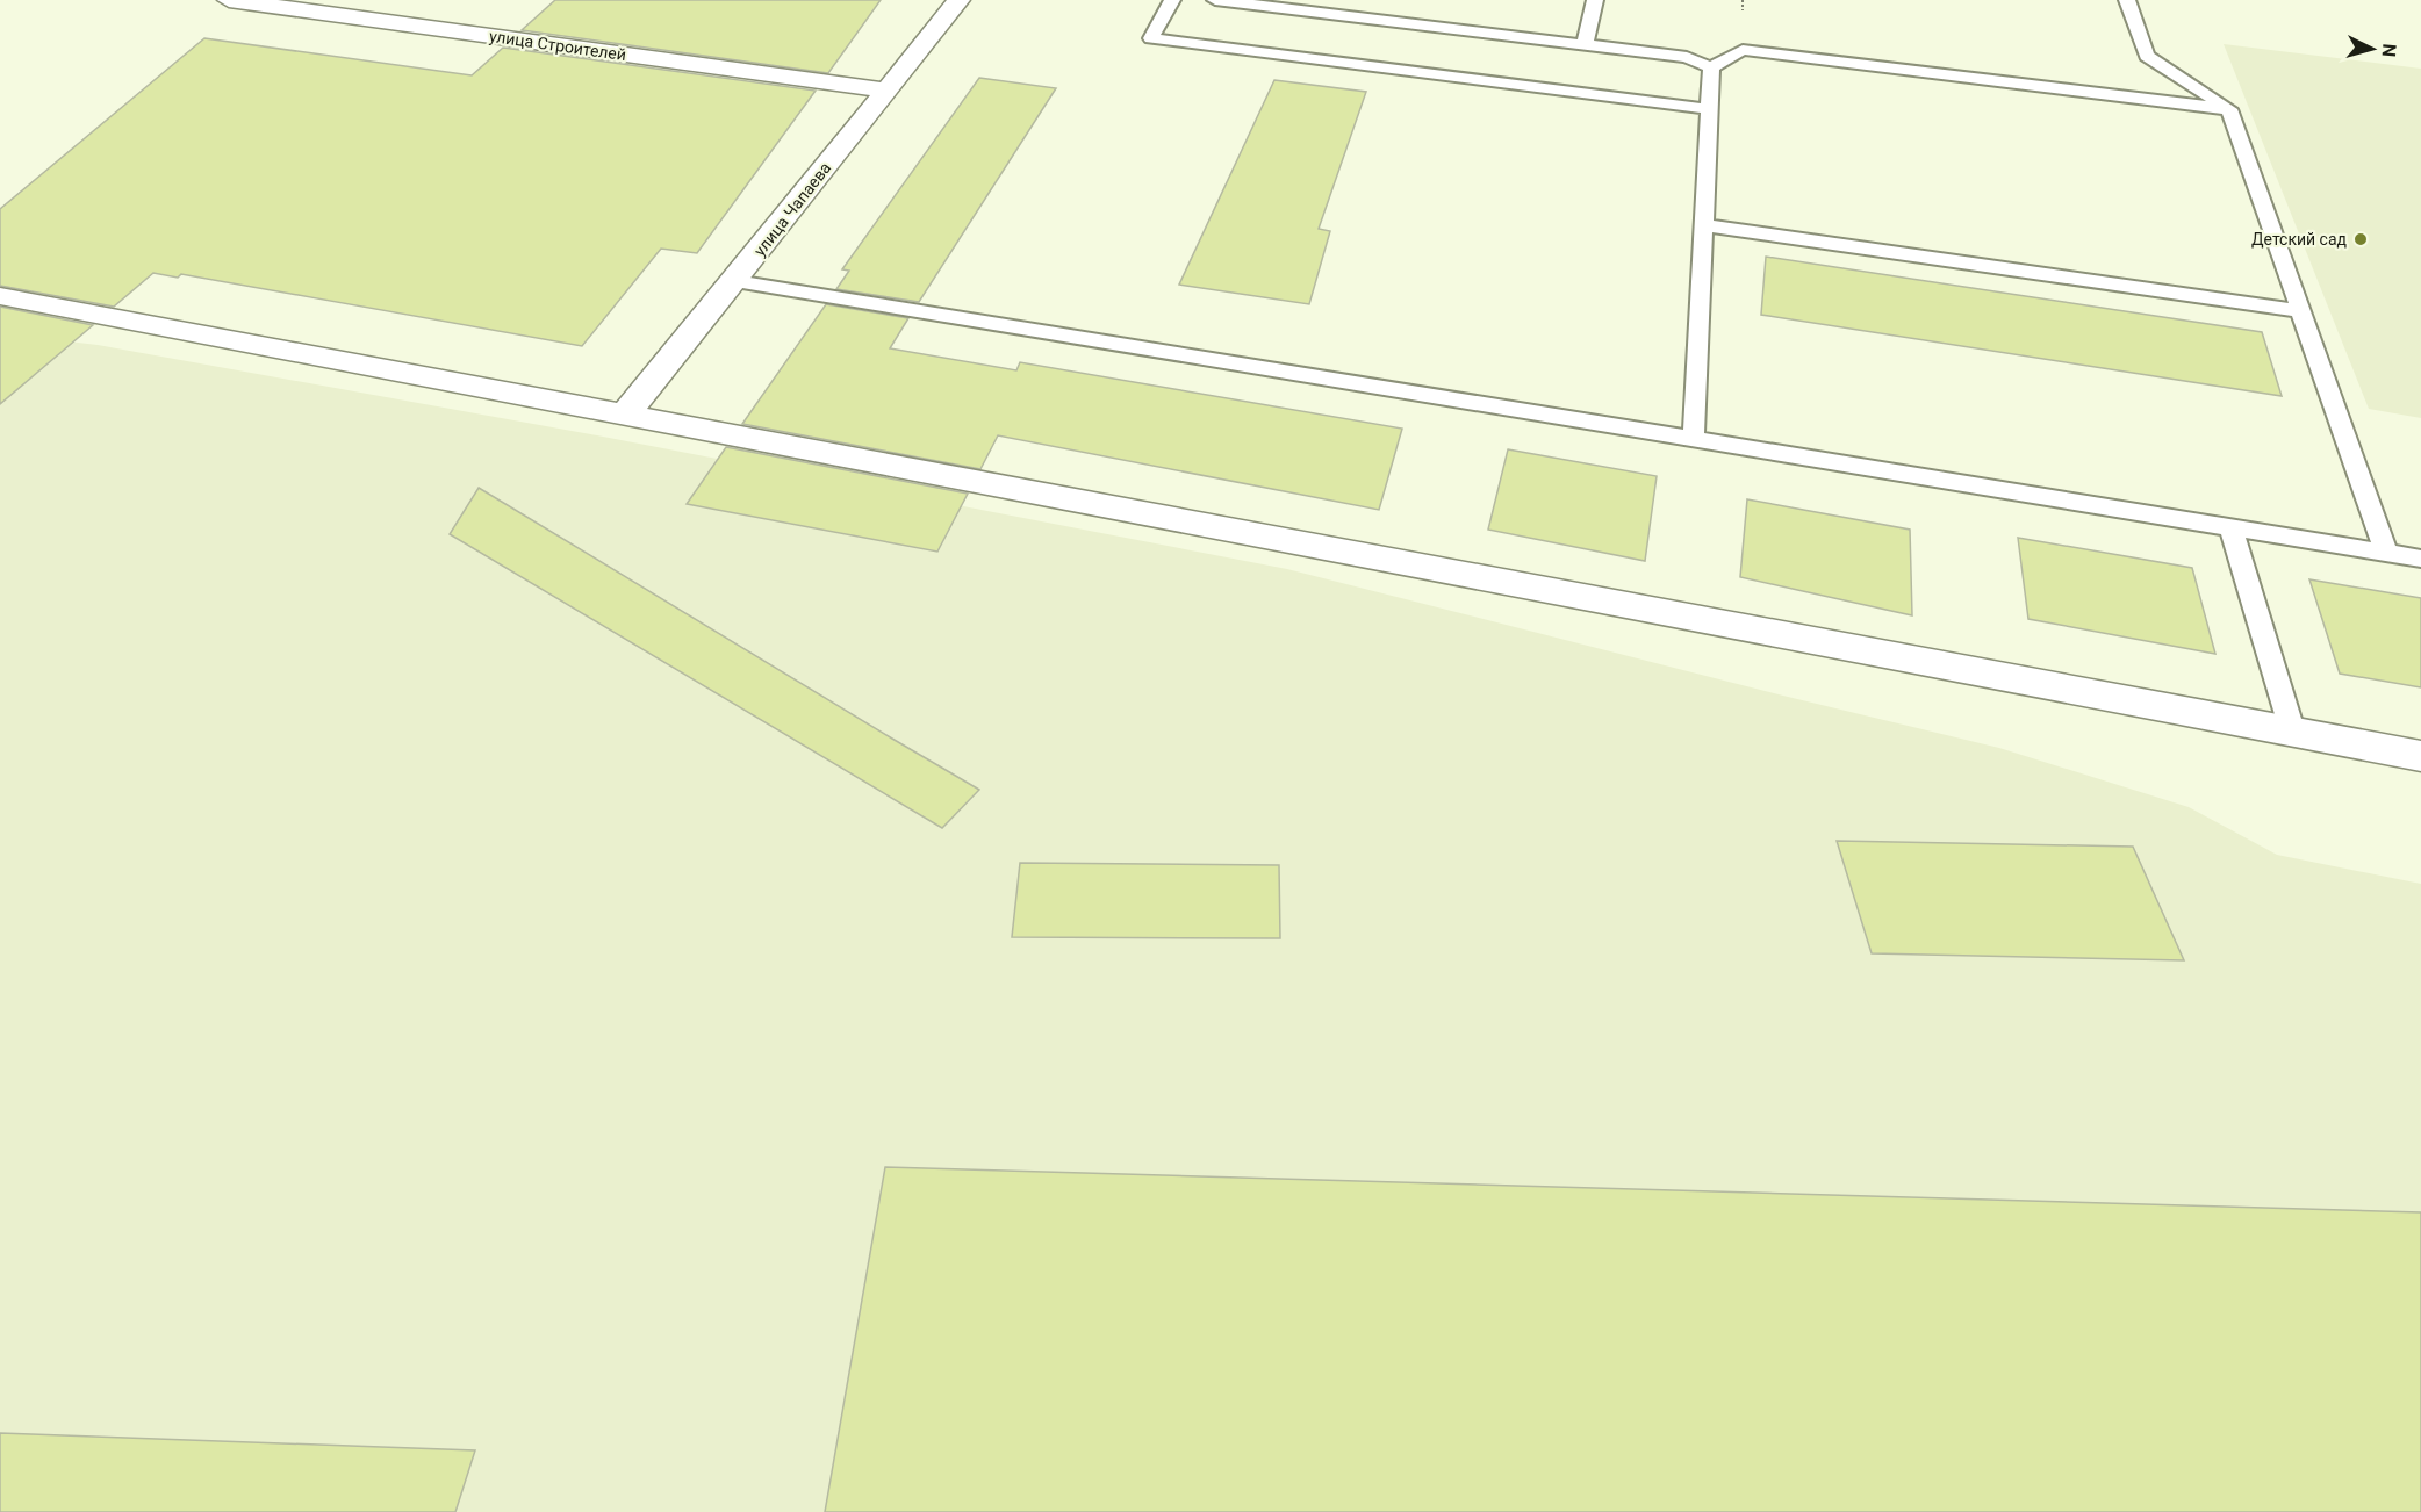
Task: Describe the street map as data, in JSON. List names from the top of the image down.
{
  "streets": {
    "street": ["улица Строителей", "улица Чапаева"]
  },
  "crossings": [
    ["улица Строителей", "улица Чапаева"]
  ],
  "places": ["Детский сад"],
  "north": "right"
}
